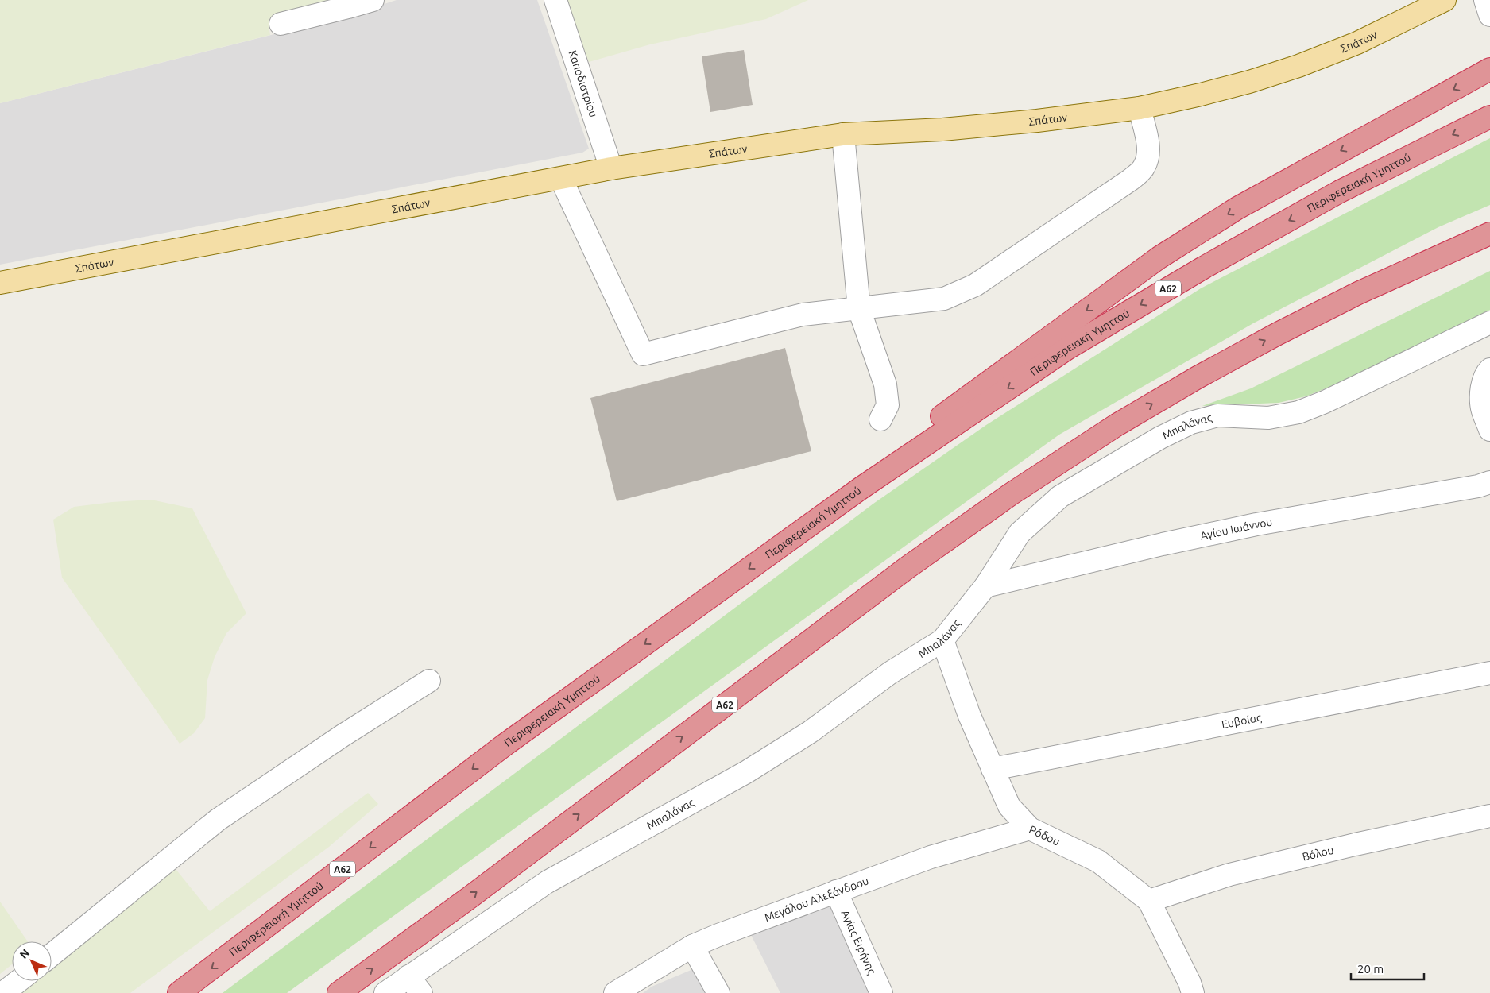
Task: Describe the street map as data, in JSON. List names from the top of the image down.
{
  "streets": {
    "highway": ["Περιφερειακή Υμηττού", "Α62"],
    "main road": ["Σπάτων"],
    "street": [
      "Καποδιστρίου",
      "Μπαλάνας",
      "Αγίου Ιωάννου",
      "Ευβοίας",
      "Ρόδου",
      "Βόλου",
      "Μεγάλου Αλεξάνδρου",
      "Αγίας Ειρήνης"
    ]
  },
  "crossings": [
    ["Σπάτων", "Καποδιστρίου"],
    ["Μπαλάνας", "Αγίου Ιωάννου"],
    ["Μπαλάνας", "Ρόδου"],
    ["Ευβοίας", "Ρόδου"],
    ["Ρόδου", "Βόλου"],
    ["Ρόδου", "Μεγάλου Αλεξάνδρου"],
    ["Μεγάλου Αλεξάνδρου", "Αγίας Ειρήνης"]
  ],
  "scale_bar": "20 m",
  "north": "top left"
}
